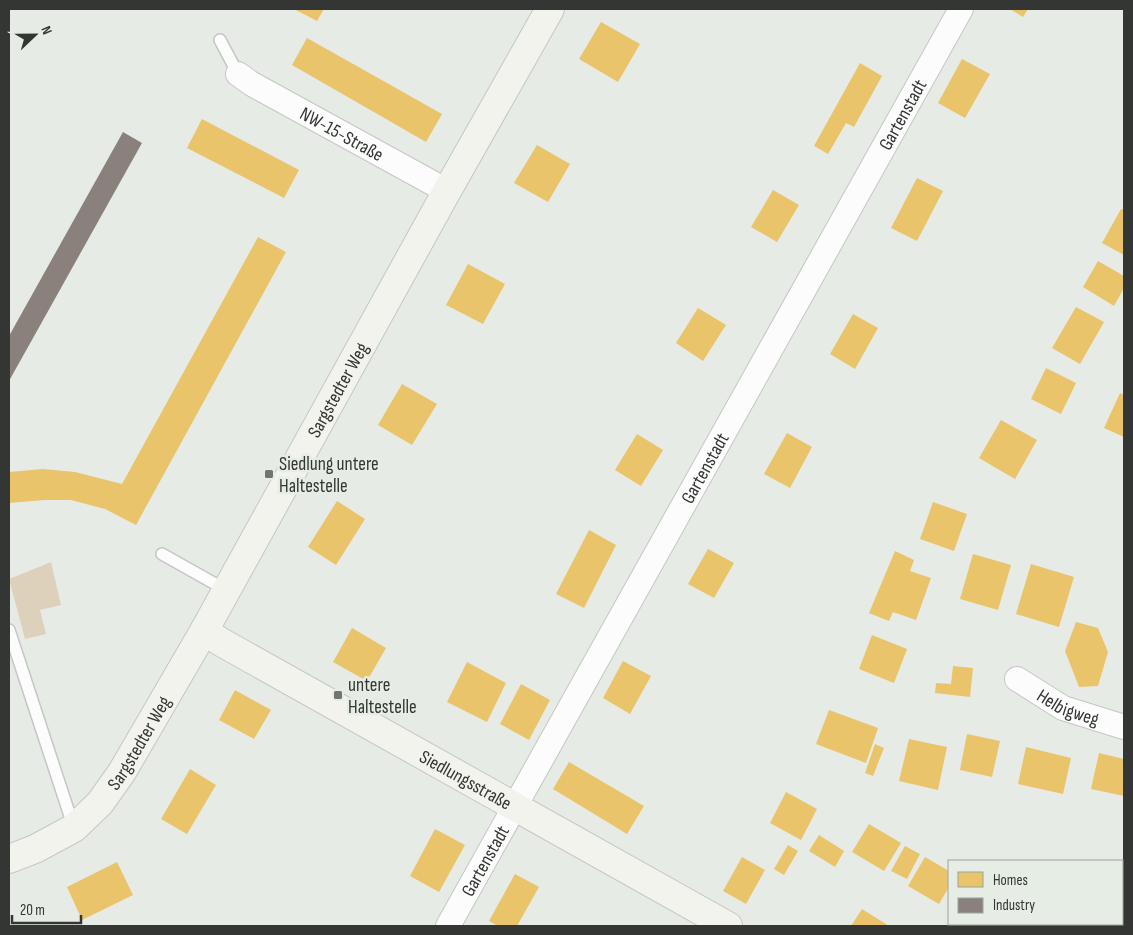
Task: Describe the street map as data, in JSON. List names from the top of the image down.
{
  "streets": {
    "street": [
      "Gartenstadt",
      "NW-15-Straße",
      "Sargstedter Weg",
      "Helbigweg",
      "Siedlungsstraße"
    ]
  },
  "crossings": [
    ["Gartenstadt", "Siedlungsstraße"],
    ["NW-15-Straße", "Sargstedter Weg"],
    ["Sargstedter Weg", "Siedlungsstraße"]
  ],
  "places": {
    "transit": ["Siedlung untere Haltestelle", "untere Haltestelle"]
  },
  "legend": ["Homes", "Industry"],
  "scale_bar": "20 m",
  "north": "right"
}
